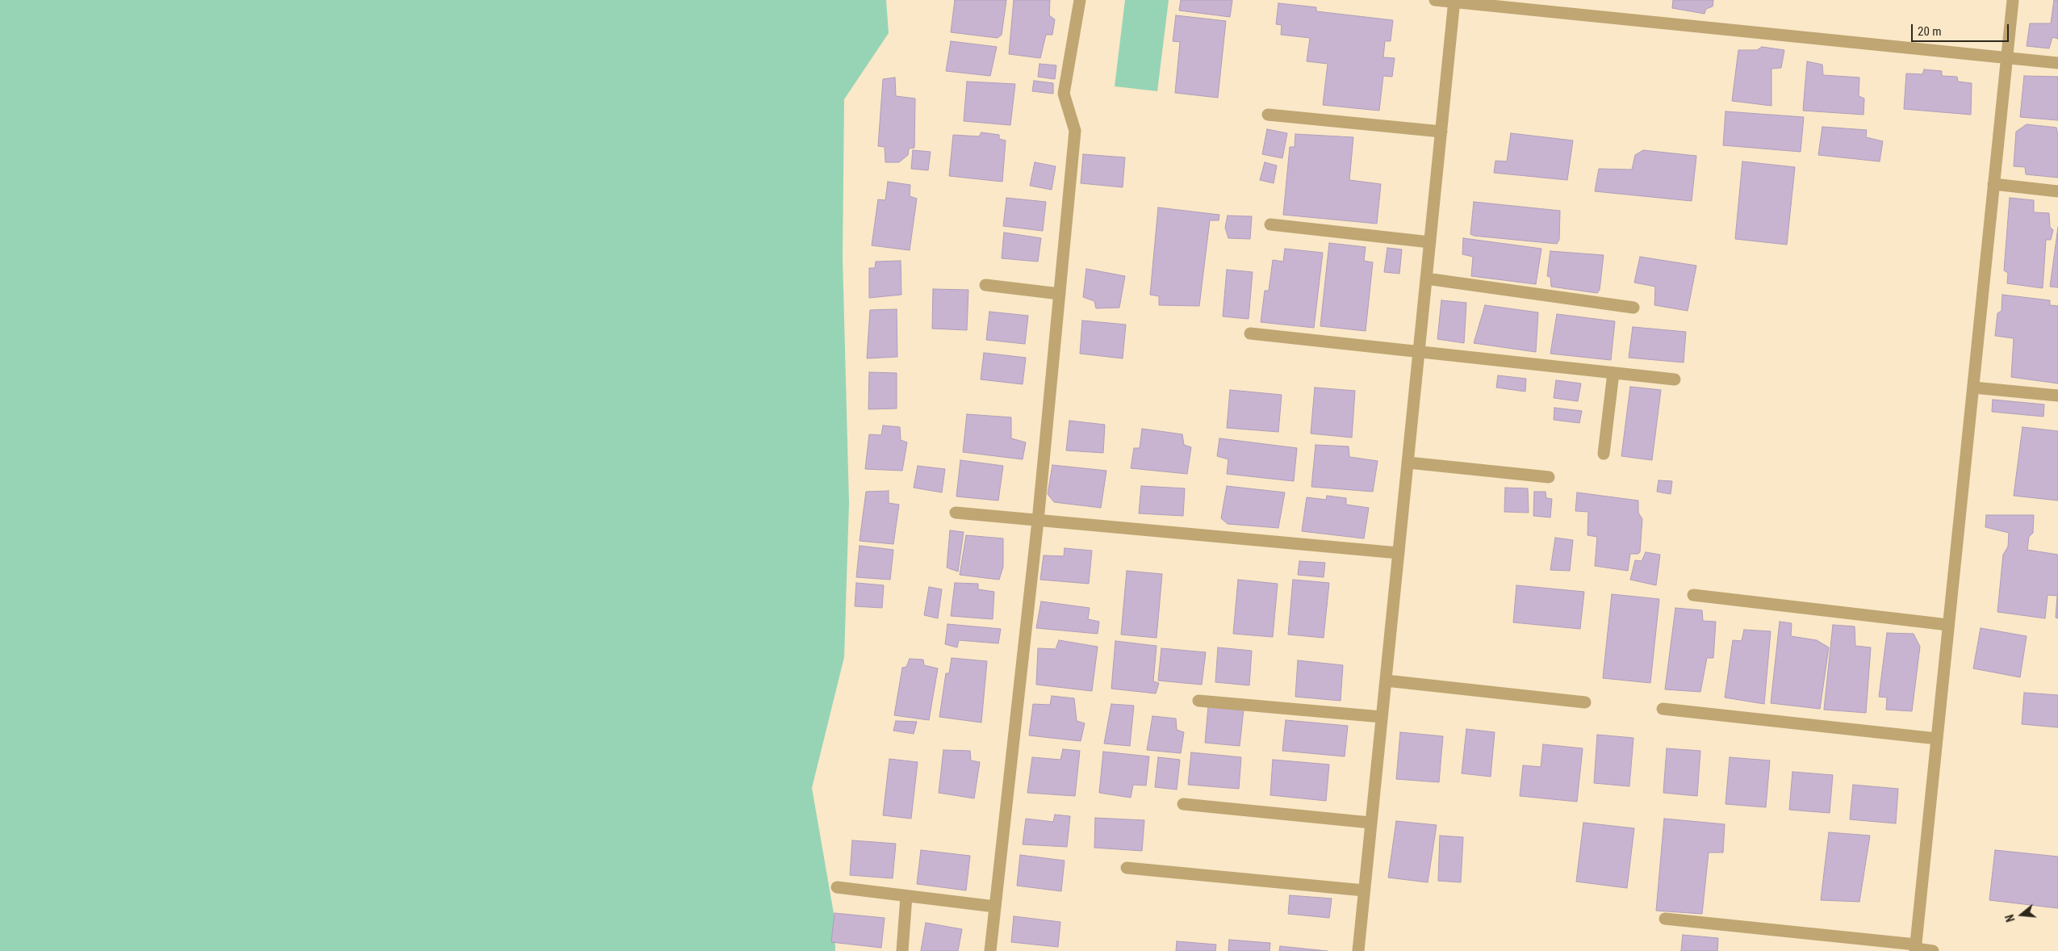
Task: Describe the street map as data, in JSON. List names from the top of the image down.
{
  "scale_bar": "20 m",
  "north": "left"
}
